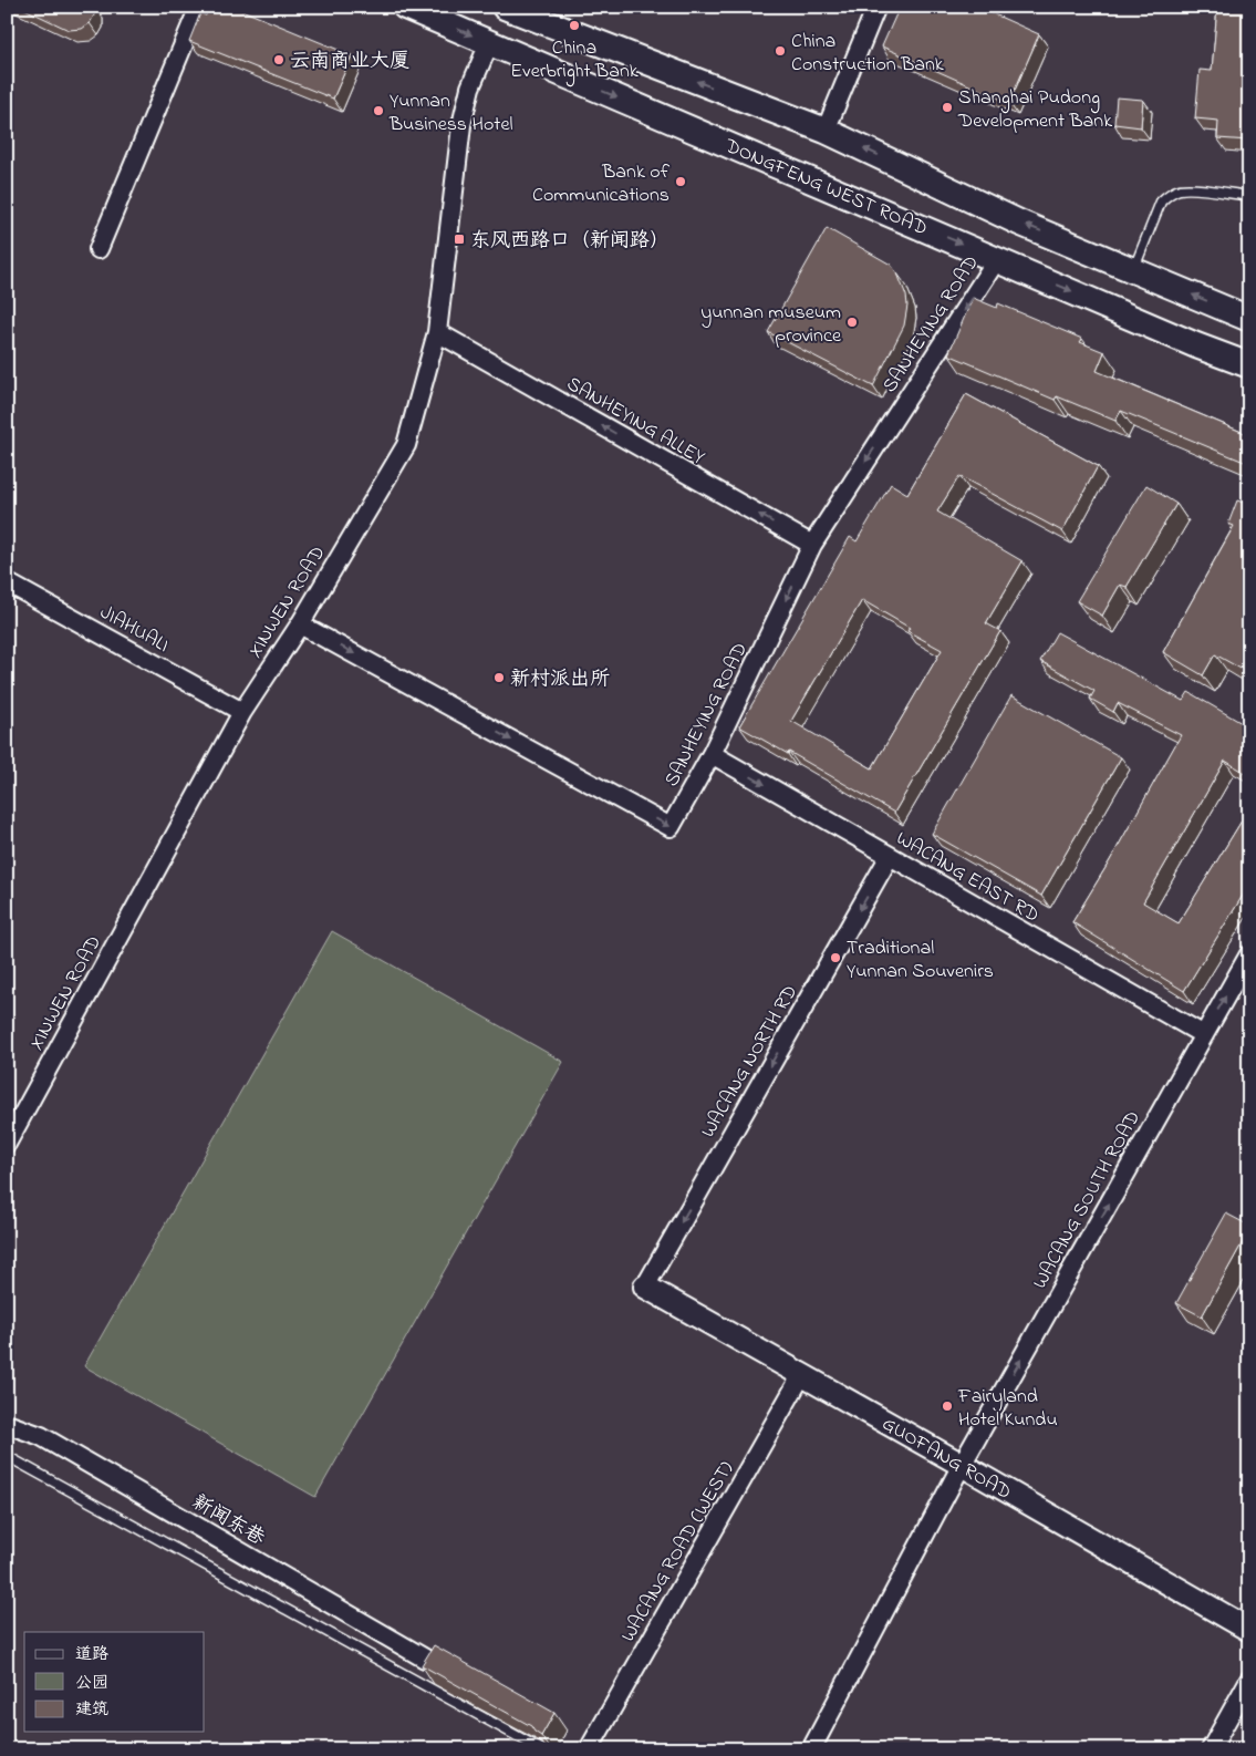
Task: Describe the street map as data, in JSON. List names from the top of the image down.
{
  "streets": {
    "main road": ["DONGFENG WEST ROAD"],
    "street": [
      "SANHEYING ROAD",
      "SANHEYING ALLEY",
      "XINWEN ROAD",
      "JIAHUALI",
      "WACANG EAST RD",
      "WACANG NORTH RD",
      "WACANG SOUTH ROAD",
      "GUOFANG ROAD",
      "新闻东巷",
      "WACANG ROAD (WEST)"
    ]
  },
  "crossings": [
    ["DONGFENG WEST ROAD", "SANHEYING ROAD"],
    ["DONGFENG WEST ROAD", "XINWEN ROAD"],
    ["SANHEYING ROAD", "SANHEYING ALLEY"],
    ["SANHEYING ROAD", "XINWEN ROAD"],
    ["SANHEYING ROAD", "WACANG EAST RD"],
    ["SANHEYING ALLEY", "XINWEN ROAD"],
    ["XINWEN ROAD", "JIAHUALI"],
    ["WACANG EAST RD", "WACANG NORTH RD"],
    ["WACANG EAST RD", "WACANG SOUTH ROAD"],
    ["WACANG NORTH RD", "GUOFANG ROAD"],
    ["WACANG SOUTH ROAD", "GUOFANG ROAD"],
    ["GUOFANG ROAD", "WACANG ROAD (WEST)"]
  ],
  "one_way": [
    "SANHEYING ALLEY",
    "WACANG EAST RD",
    "WACANG NORTH RD",
    "WACANG SOUTH ROAD"
  ],
  "places": {
    "other": [
      "China Everbright Bank",
      "China Construction Bank",
      "云南商业大厦",
      "Shanghai Pudong Development Bank",
      "Yunnan Business Hotel",
      "Bank of Communications",
      "yunnan museum province",
      "新村派出所",
      "Traditional Yunnan Souvenirs",
      "Fairyland Hotel Kundu"
    ],
    "transit": ["东风西路口（新闻路）"]
  },
  "legend": ["道路", "公园", "建筑"]
}
